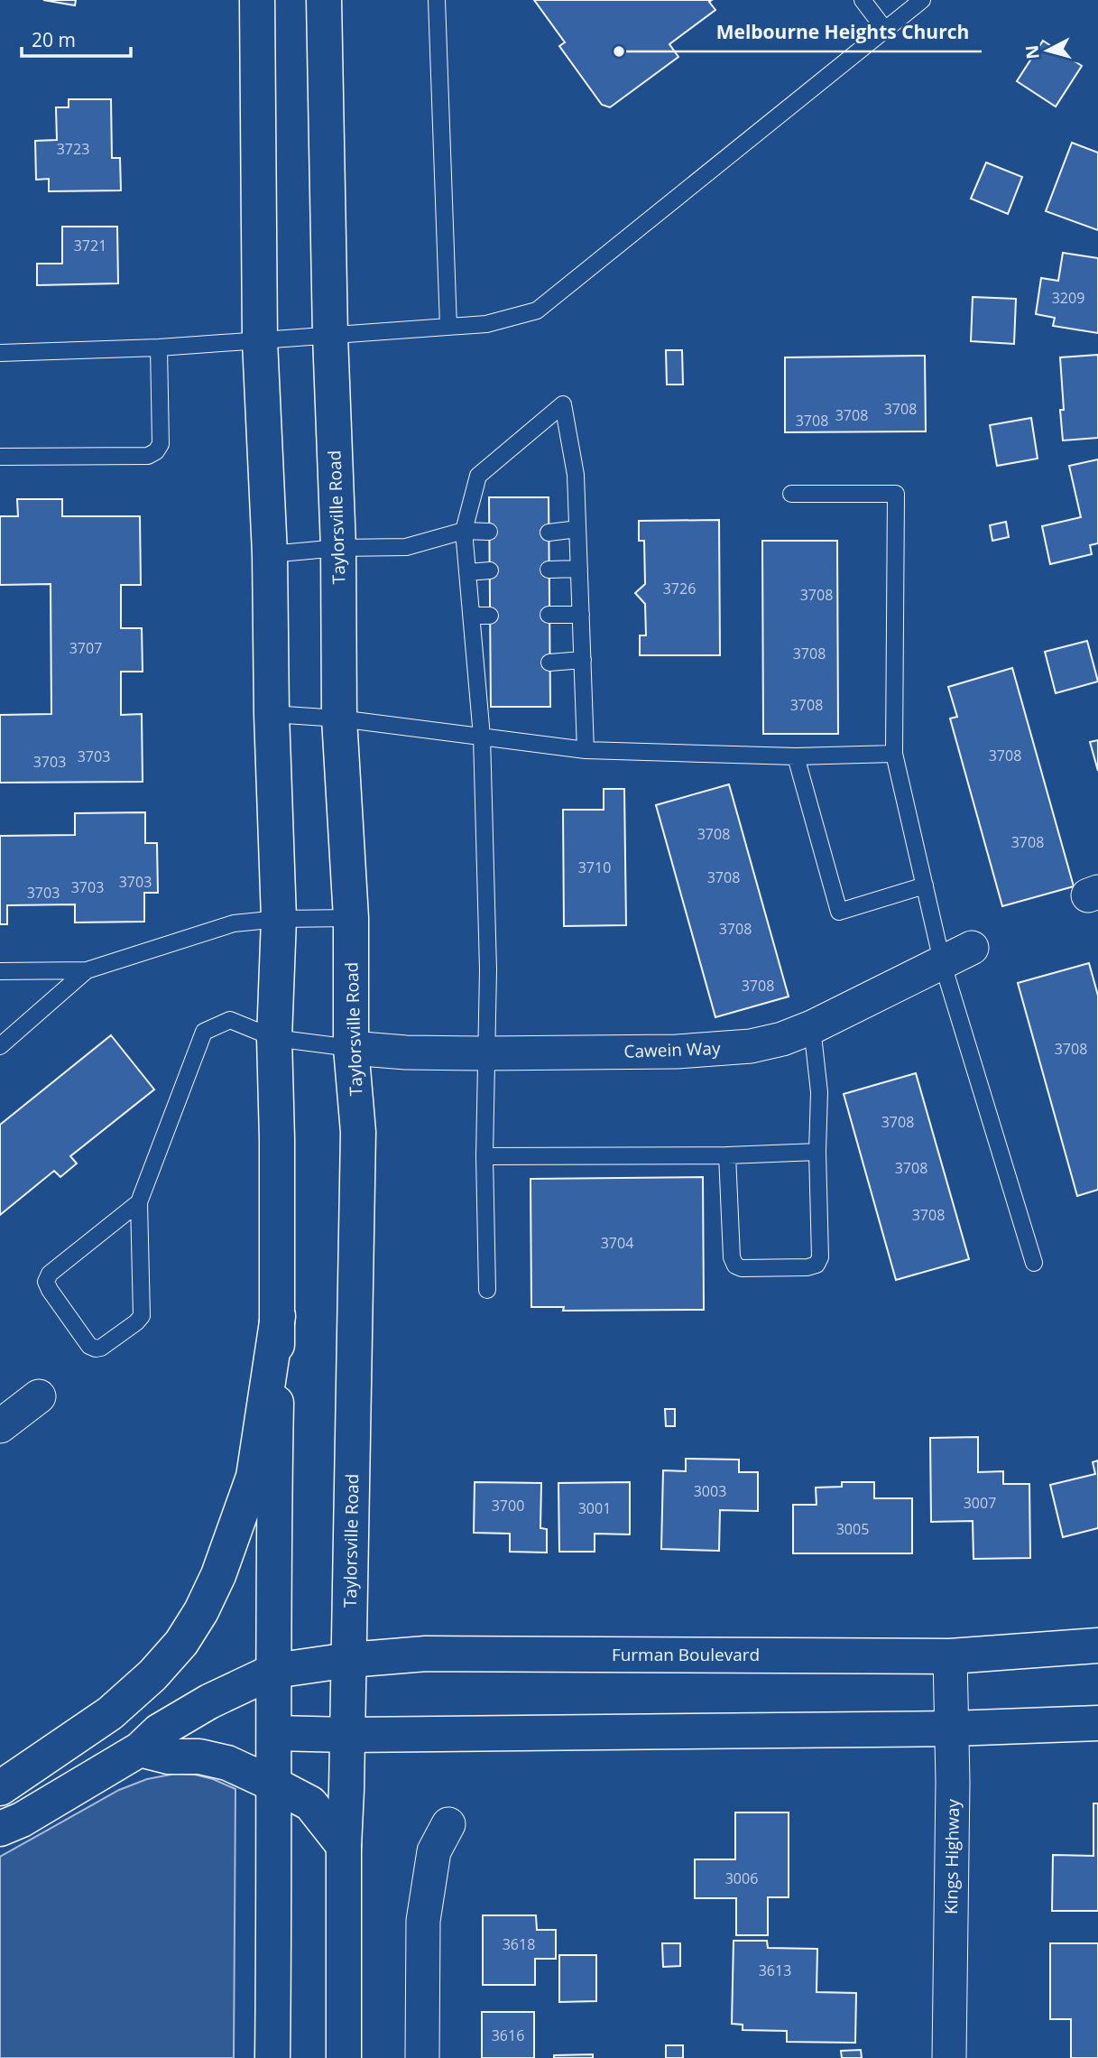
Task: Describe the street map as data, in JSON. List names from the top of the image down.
{
  "streets": {
    "main road": ["Taylorsville Road", "Furman Boulevard"],
    "street": ["Cawein Way", "Kings Highway"]
  },
  "crossings": [
    ["Taylorsville Road", "Cawein Way"],
    ["Taylorsville Road", "Furman Boulevard"],
    ["Furman Boulevard", "Kings Highway"]
  ],
  "places": ["Melbourne Heights Church"],
  "house_numbers": [
    "3723",
    "3721",
    "3209",
    "3708",
    "3708",
    "3708",
    "3726",
    "3708",
    "3707",
    "3708",
    "3708",
    "3708",
    "3703",
    "3703",
    "3708",
    "3708",
    "3710",
    "3708",
    "3703",
    "3703",
    "3703",
    "3708",
    "3708",
    "3708",
    "3708",
    "3708",
    "3708",
    "3704",
    "3003",
    "3007",
    "3700",
    "3001",
    "3005",
    "3006",
    "3618",
    "3613",
    "3616"
  ],
  "scale_bar": "20 m",
  "north": "left"
}
